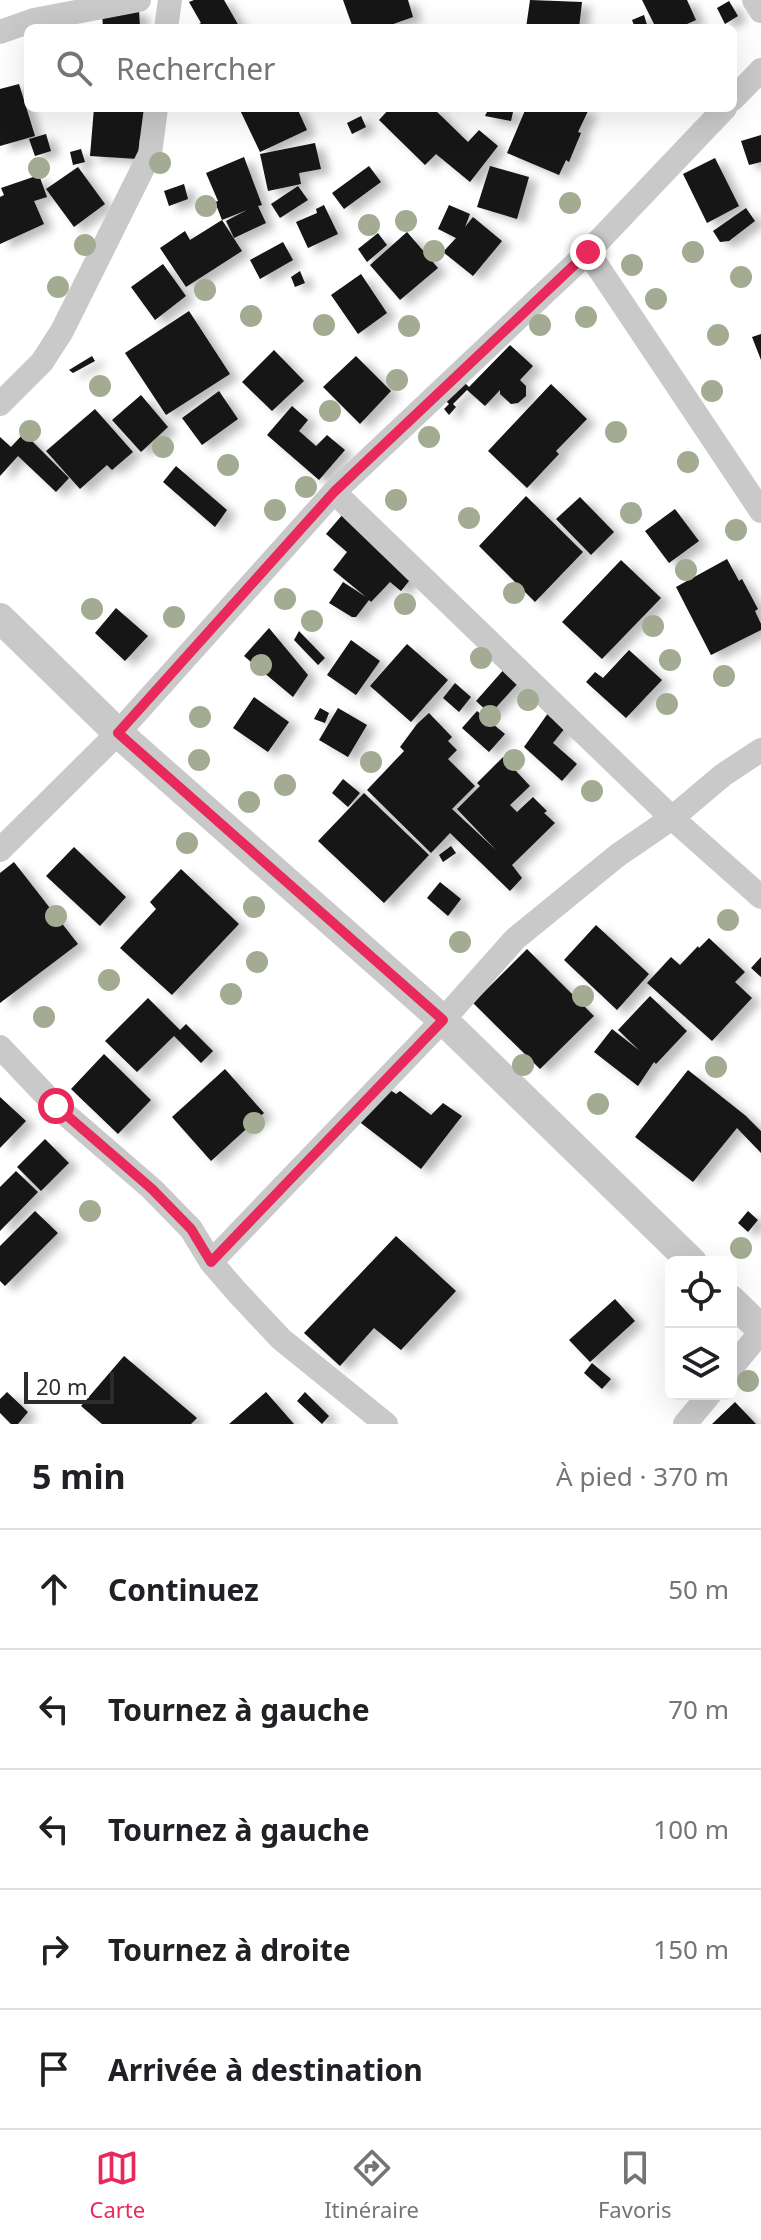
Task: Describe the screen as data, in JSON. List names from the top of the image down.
{
  "scale_bar": "20 m",
  "page": {
    "search": "Rechercher",
    "scale": "20 m",
    "heading": ["5 min", "À pied · 370 m"],
    "list": [
      ["Continuez", "50 m"],
      ["Tournez à gauche", "70 m"],
      ["Tournez à gauche", "100 m"],
      ["Tournez à droite", "150 m"],
      "Arrivée à destination"
    ],
    "nav": ["Carte", "Itinéraire", "Favoris"]
  }
}
